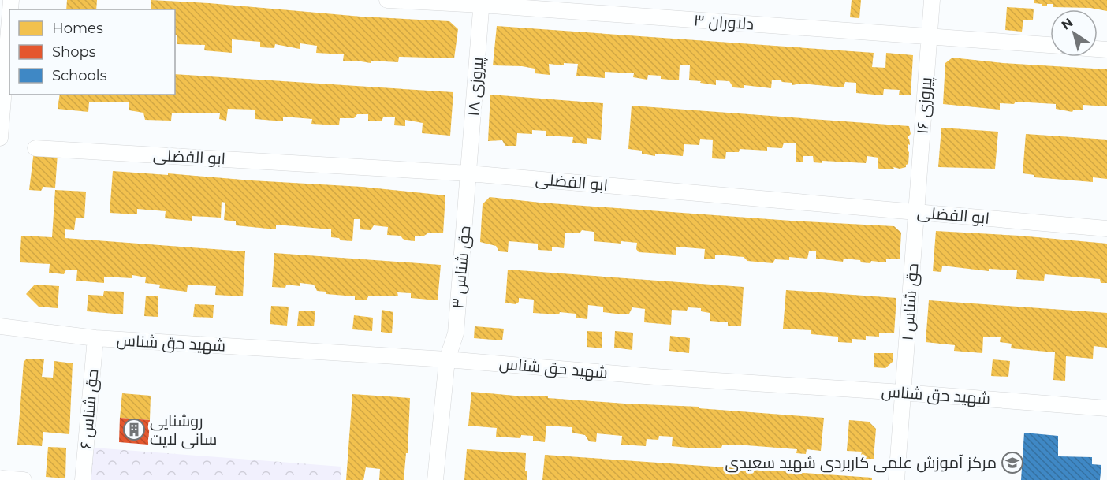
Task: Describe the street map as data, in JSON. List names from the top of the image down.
{
  "streets": {
    "street": [
      "دلاوران ۳",
      "پیروزی ۱۸",
      "پیروزی ۱۶",
      "ابو الفضلی",
      "حق شناس ۳",
      "حق شناس ۱",
      "شهید حق شناس",
      "حق شناس ۶"
    ]
  },
  "crossings": [
    ["دلاوران ۳", "پیروزی ۱۸"],
    ["دلاوران ۳", "پیروزی ۱۶"],
    ["پیروزی ۱۸", "ابو الفضلی"],
    ["پیروزی ۱۸", "حق شناس ۳"],
    ["پیروزی ۱۶", "ابو الفضلی"],
    ["پیروزی ۱۶", "حق شناس ۱"],
    ["ابو الفضلی", "حق شناس ۳"],
    ["ابو الفضلی", "حق شناس ۱"],
    ["حق شناس ۳", "شهید حق شناس"],
    ["حق شناس ۱", "شهید حق شناس"],
    ["شهید حق شناس", "حق شناس ۶"]
  ],
  "places": {
    "building": ["روشنایی سانی لایت"],
    "school or university": ["مرکز آموزش علمی کاربردی شهید سعیدی"]
  },
  "legend": ["Homes", "Shops", "Schools"],
  "north": "top left"
}
